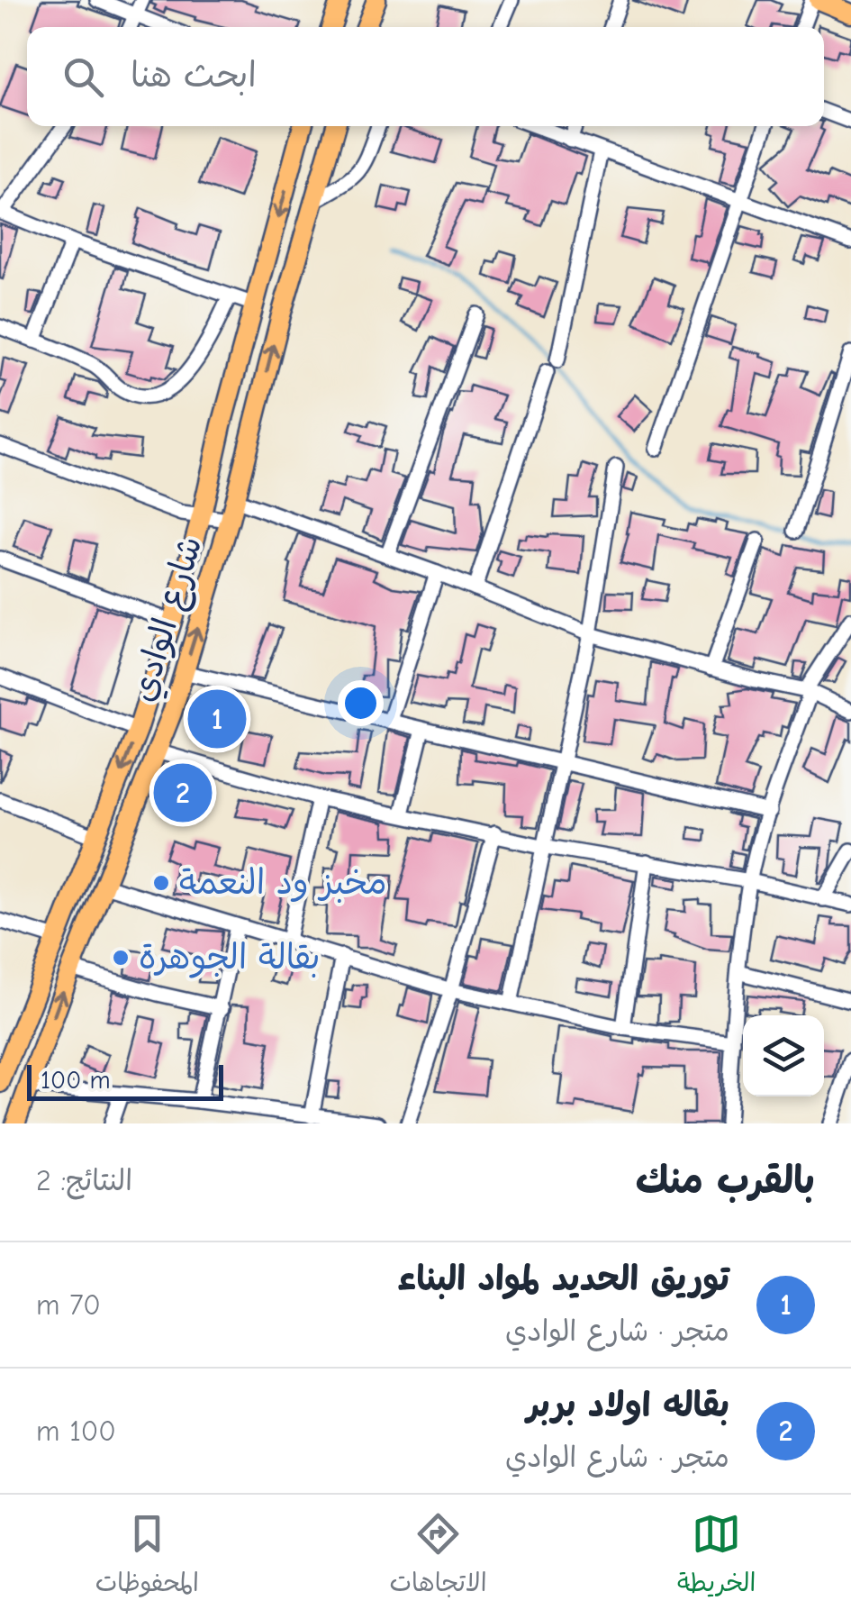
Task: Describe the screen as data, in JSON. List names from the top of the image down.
{
  "streets": {
    "main road": ["شارع الوادي"]
  },
  "places": ["مخبز ود النعمة", "بقالة الجوهرة"],
  "scale_bar": "100 m",
  "page": {
    "search": "ابحث هنا",
    "pins": ["1", "2"],
    "scale": "100 m",
    "heading": ["بالقرب منك", "النتائج: 2"],
    "list": [
      {
        "mark": "1",
        "name": "توريق الحديد لمواد البناء",
        "note": "متجر · شارع الوادي",
        "value": "70 m"
      },
      {
        "mark": "2",
        "name": "بقاله اولاد بربر",
        "note": "متجر · شارع الوادي",
        "value": "100 m"
      }
    ],
    "nav": ["الخريطة", "الاتجاهات", "المحفوظات"]
  }
}
